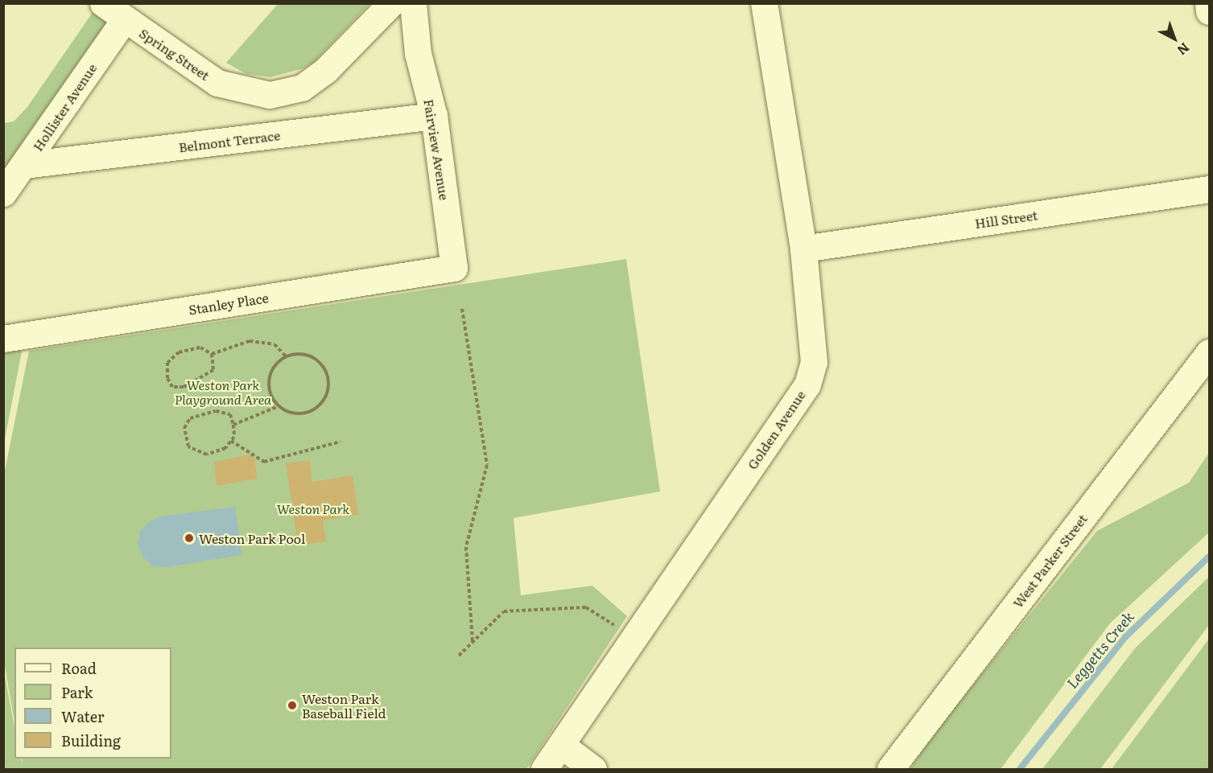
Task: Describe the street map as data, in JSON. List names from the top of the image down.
{
  "streets": {
    "street": [
      "Spring Street",
      "Hollister Avenue",
      "Belmont Terrace",
      "Fairview Avenue",
      "Hill Street",
      "Stanley Place",
      "Golden Avenue",
      "West Parker Street"
    ]
  },
  "crossings": [
    ["Spring Street", "Hollister Avenue"],
    ["Hollister Avenue", "Belmont Terrace"],
    ["Belmont Terrace", "Fairview Avenue"],
    ["Fairview Avenue", "Stanley Place"],
    ["Hill Street", "Golden Avenue"]
  ],
  "water": ["Leggetts Creek"],
  "parks": ["Weston Park Playground Area", "Weston Park"],
  "places": ["Weston Park Pool", "Weston Park Baseball Field"],
  "legend": [
    "Road",
    "Park",
    "Water",
    "Building"
  ],
  "north": "bottom right"
}
